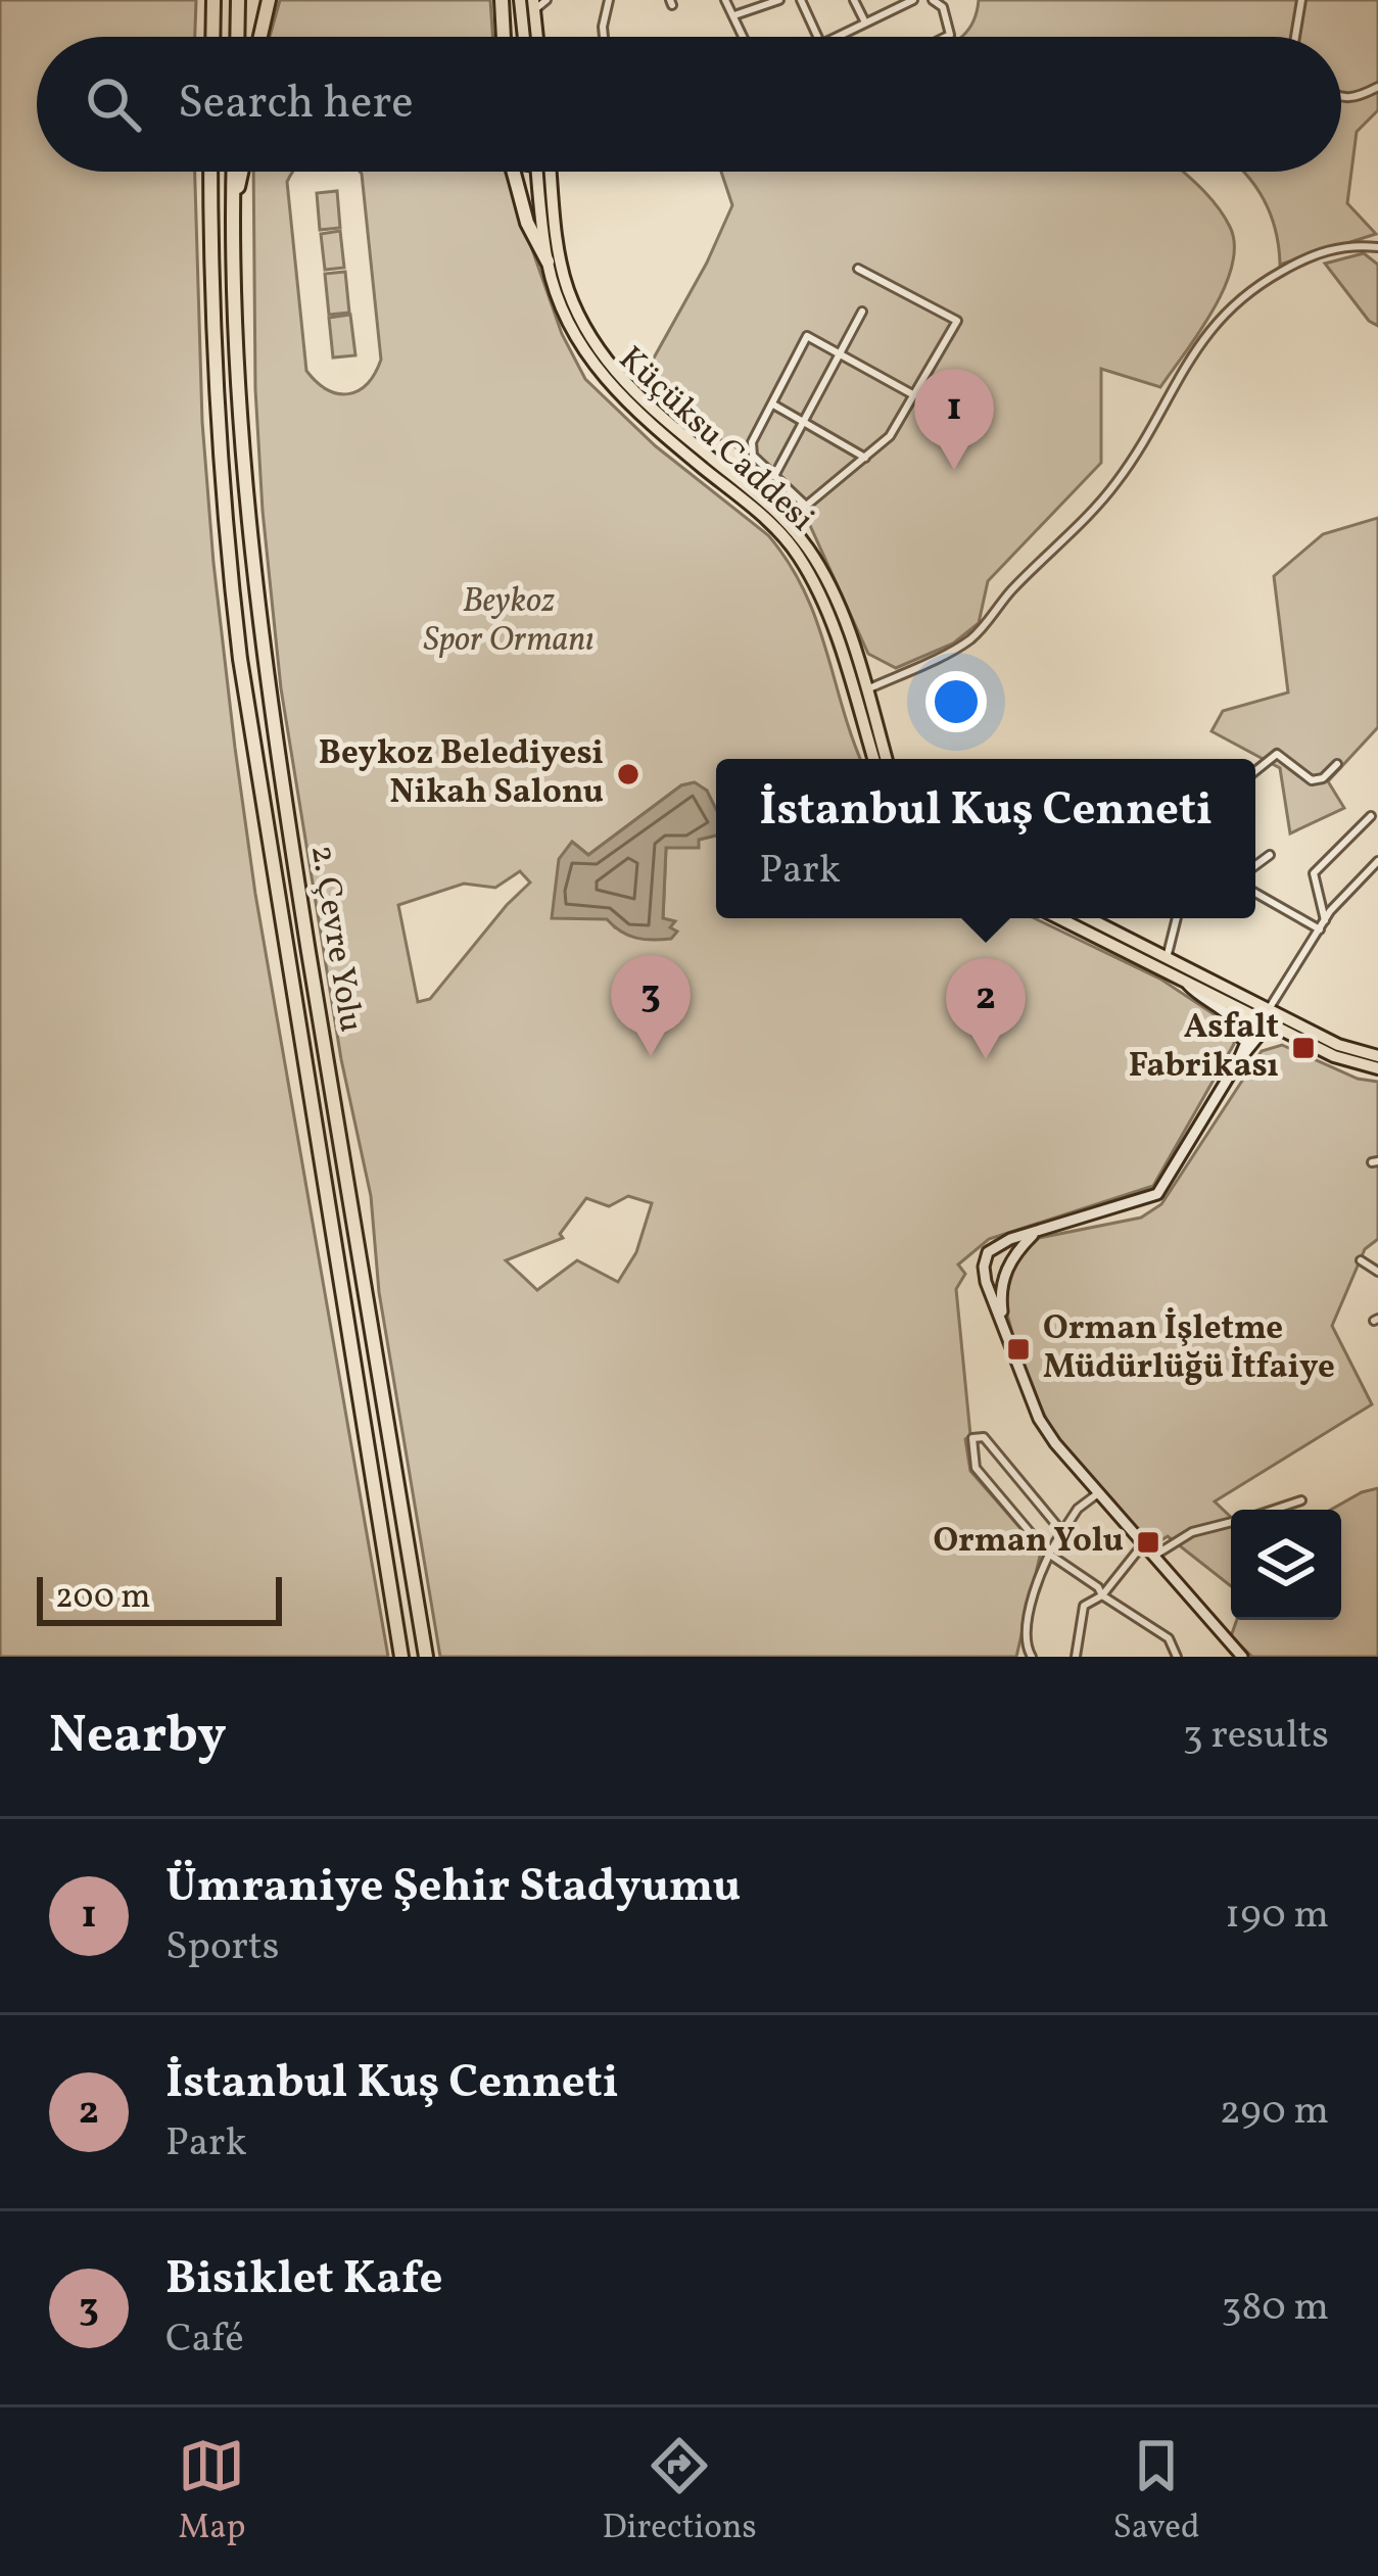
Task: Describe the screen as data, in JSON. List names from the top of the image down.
{
  "streets": {
    "highway": ["2. Çevre Yolu"],
    "main road": ["Küçüksu Caddesi"]
  },
  "parks": ["Beykoz Spor Ormanı"],
  "places": {
    "other": ["Beykoz Belediyesi Nikah Salonu"],
    "transit": ["Asfalt Fabrikası", "Orman İşletme Müdürlüğü İtfaiye", "Orman Yolu"]
  },
  "scale_bar": "200 m",
  "page": {
    "search": "Search here",
    "pins": ["1", "3", "2"],
    "popup": ["İstanbul Kuş Cenneti", "Park"],
    "scale": "200 m",
    "heading": ["Nearby", "3 results"],
    "list": [
      {
        "mark": "1",
        "name": "Ümraniye Şehir Stadyumu",
        "note": "Sports",
        "value": "190 m"
      },
      {
        "mark": "2",
        "name": "İstanbul Kuş Cenneti",
        "note": "Park",
        "value": "290 m"
      },
      {
        "mark": "3",
        "name": "Bisiklet Kafe",
        "note": "Café",
        "value": "380 m"
      }
    ],
    "nav": ["Map", "Directions", "Saved"]
  }
}
